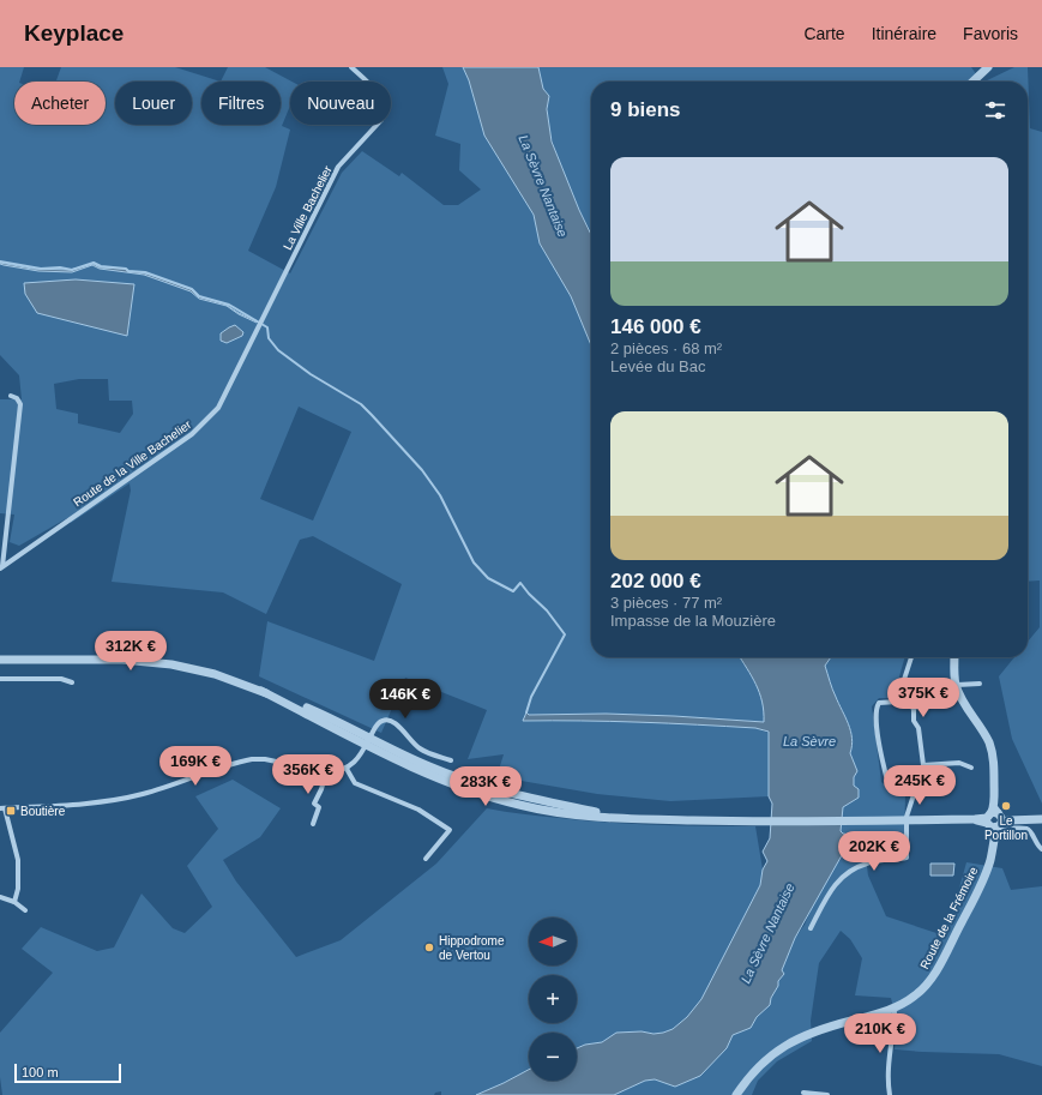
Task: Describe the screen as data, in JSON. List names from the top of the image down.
{
  "streets": {
    "street": ["La Ville Bachelier", "Route de la Ville Bachelier", "Route de la Frémoire"]
  },
  "crossings": [
    ["La Ville Bachelier", "Route de la Ville Bachelier"]
  ],
  "water": ["La Sèvre Nantaise", "La Sèvre"],
  "places": {
    "other": ["Le Portillon", "Hippodrome de Vertou"],
    "transit": ["Boutière"]
  },
  "scale_bar": "100 m",
  "north": "left",
  "page": {
    "header": "Keyplace",
    "nav": ["Carte", "Itinéraire", "Favoris"],
    "chip": [
      "Acheter",
      "Louer",
      "Filtres",
      "Nouveau"
    ],
    "heading": "9 biens",
    "list": [
      {
        "name": "146 000 €",
        "note": "2 pièces · 68 m² · Levée du Bac"
      },
      {
        "name": "202 000 €",
        "note": "3 pièces · 77 m² · Impasse de la Mouzière"
      }
    ],
    "price": [
      "312K €",
      "375K €",
      "146K €",
      "169K €",
      "356K €",
      "245K €",
      "283K €",
      "202K €",
      "210K €"
    ],
    "map_buttons": ["+", "−"],
    "scale": "100 m"
  }
}
